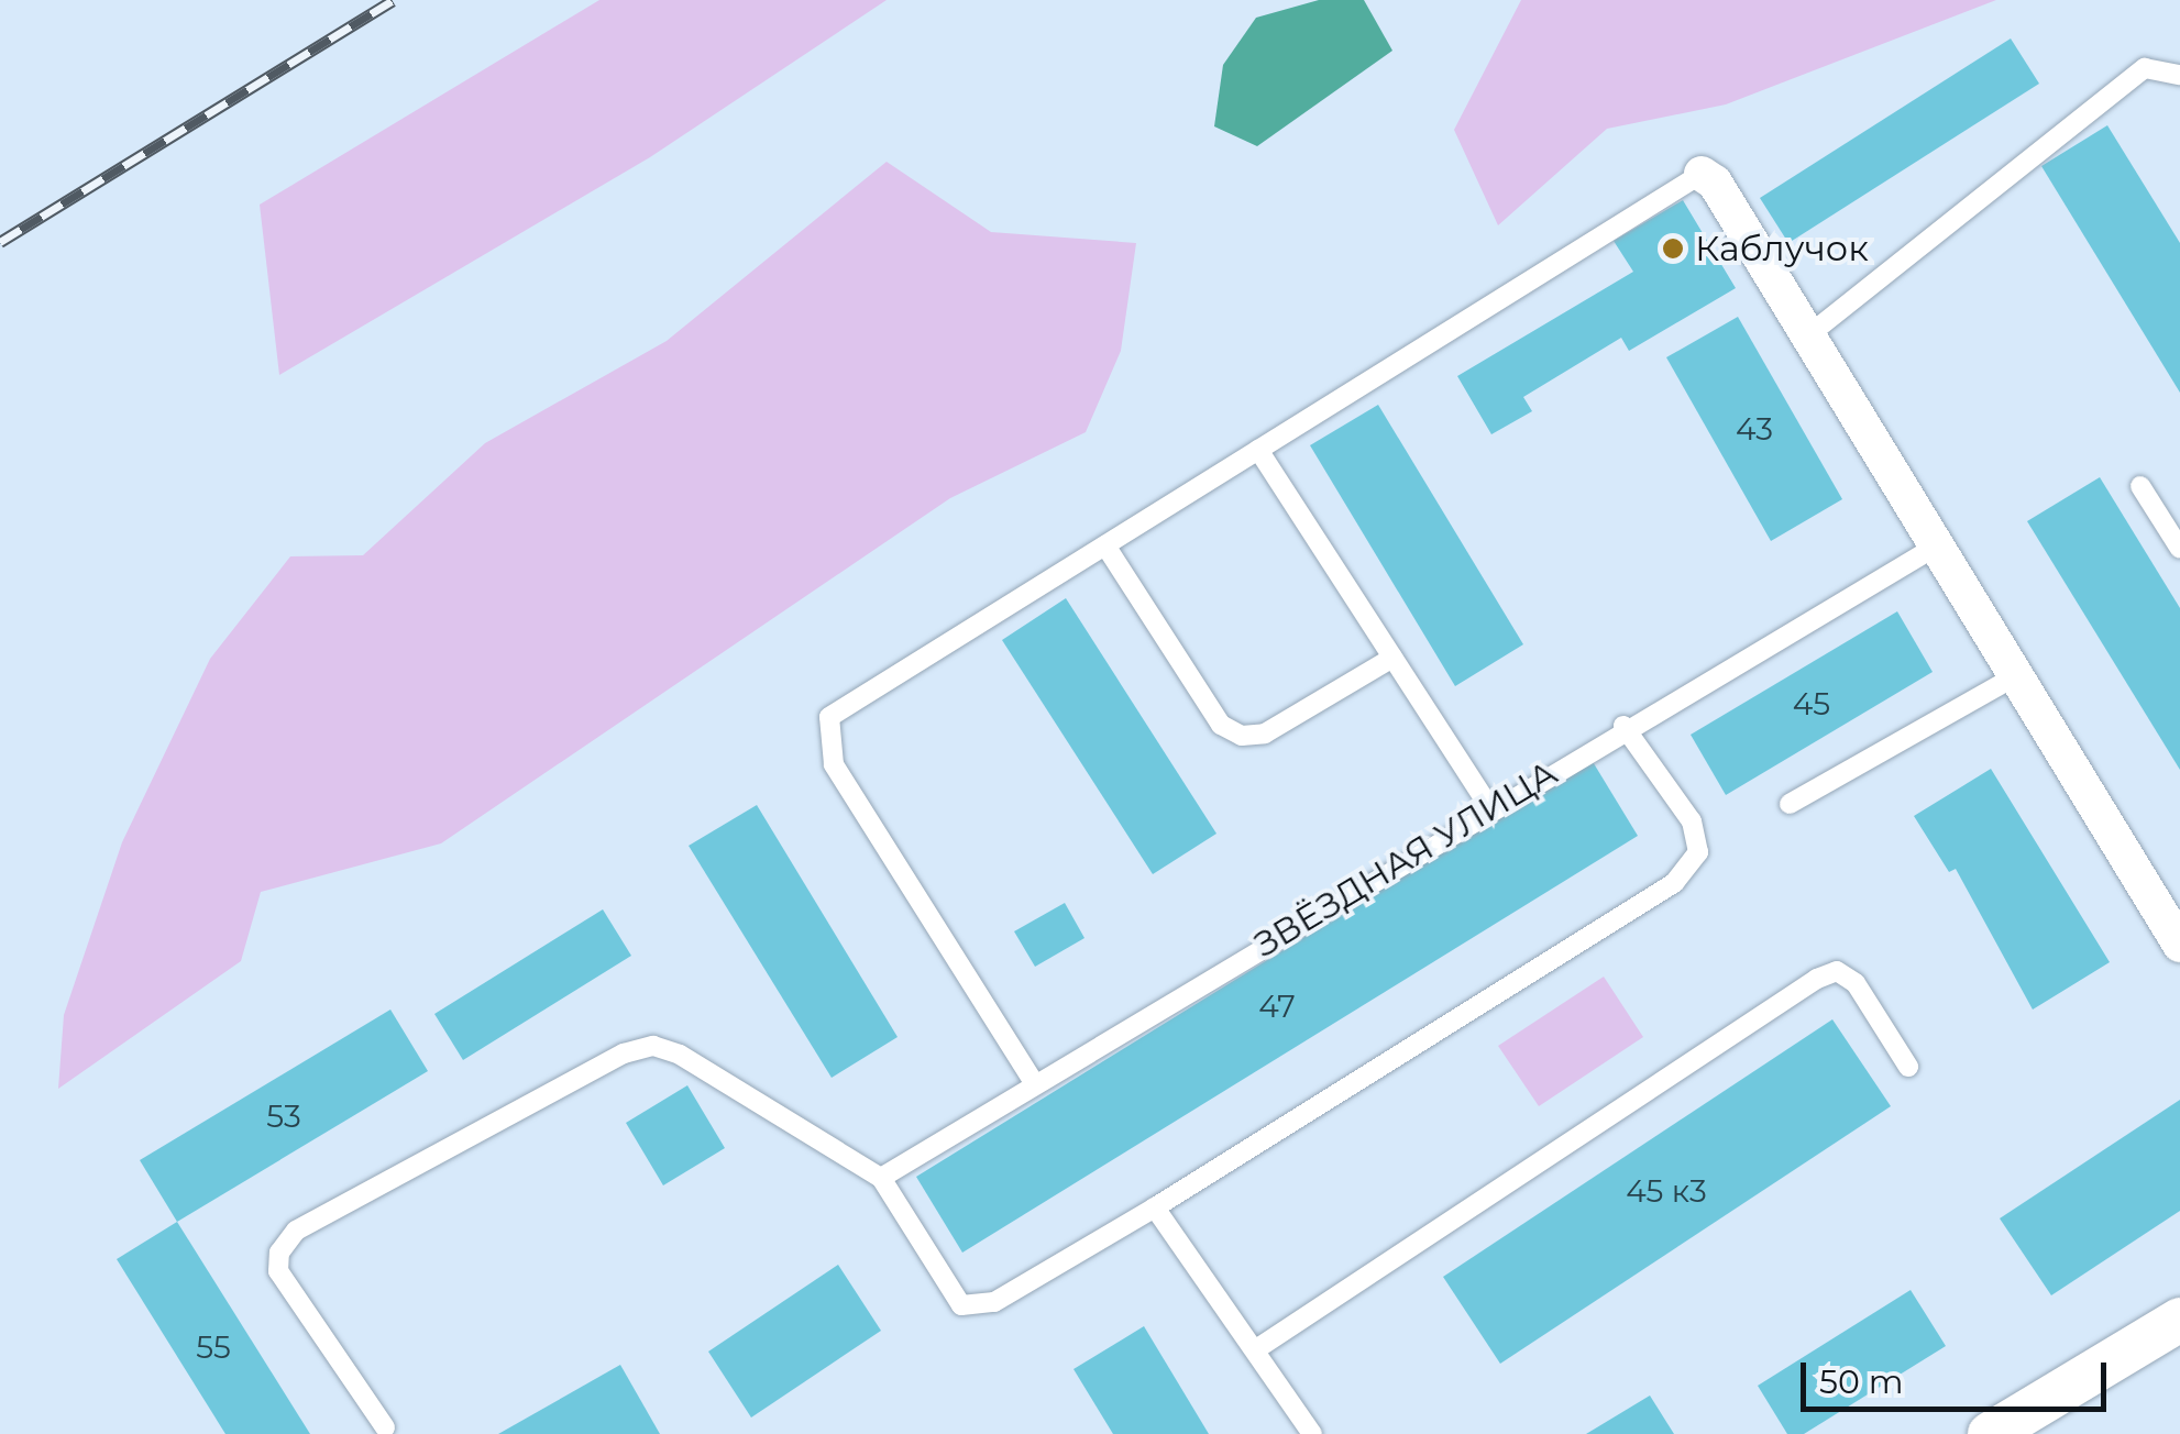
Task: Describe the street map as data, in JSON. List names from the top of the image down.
{
  "streets": {
    "lane": ["ЗВЁЗДНАЯ УЛИЦА"]
  },
  "places": ["Каблучок"],
  "house_numbers": [
    "43",
    "45",
    "47",
    "53",
    "45 к3",
    "55"
  ],
  "scale_bar": "50 m"
}
